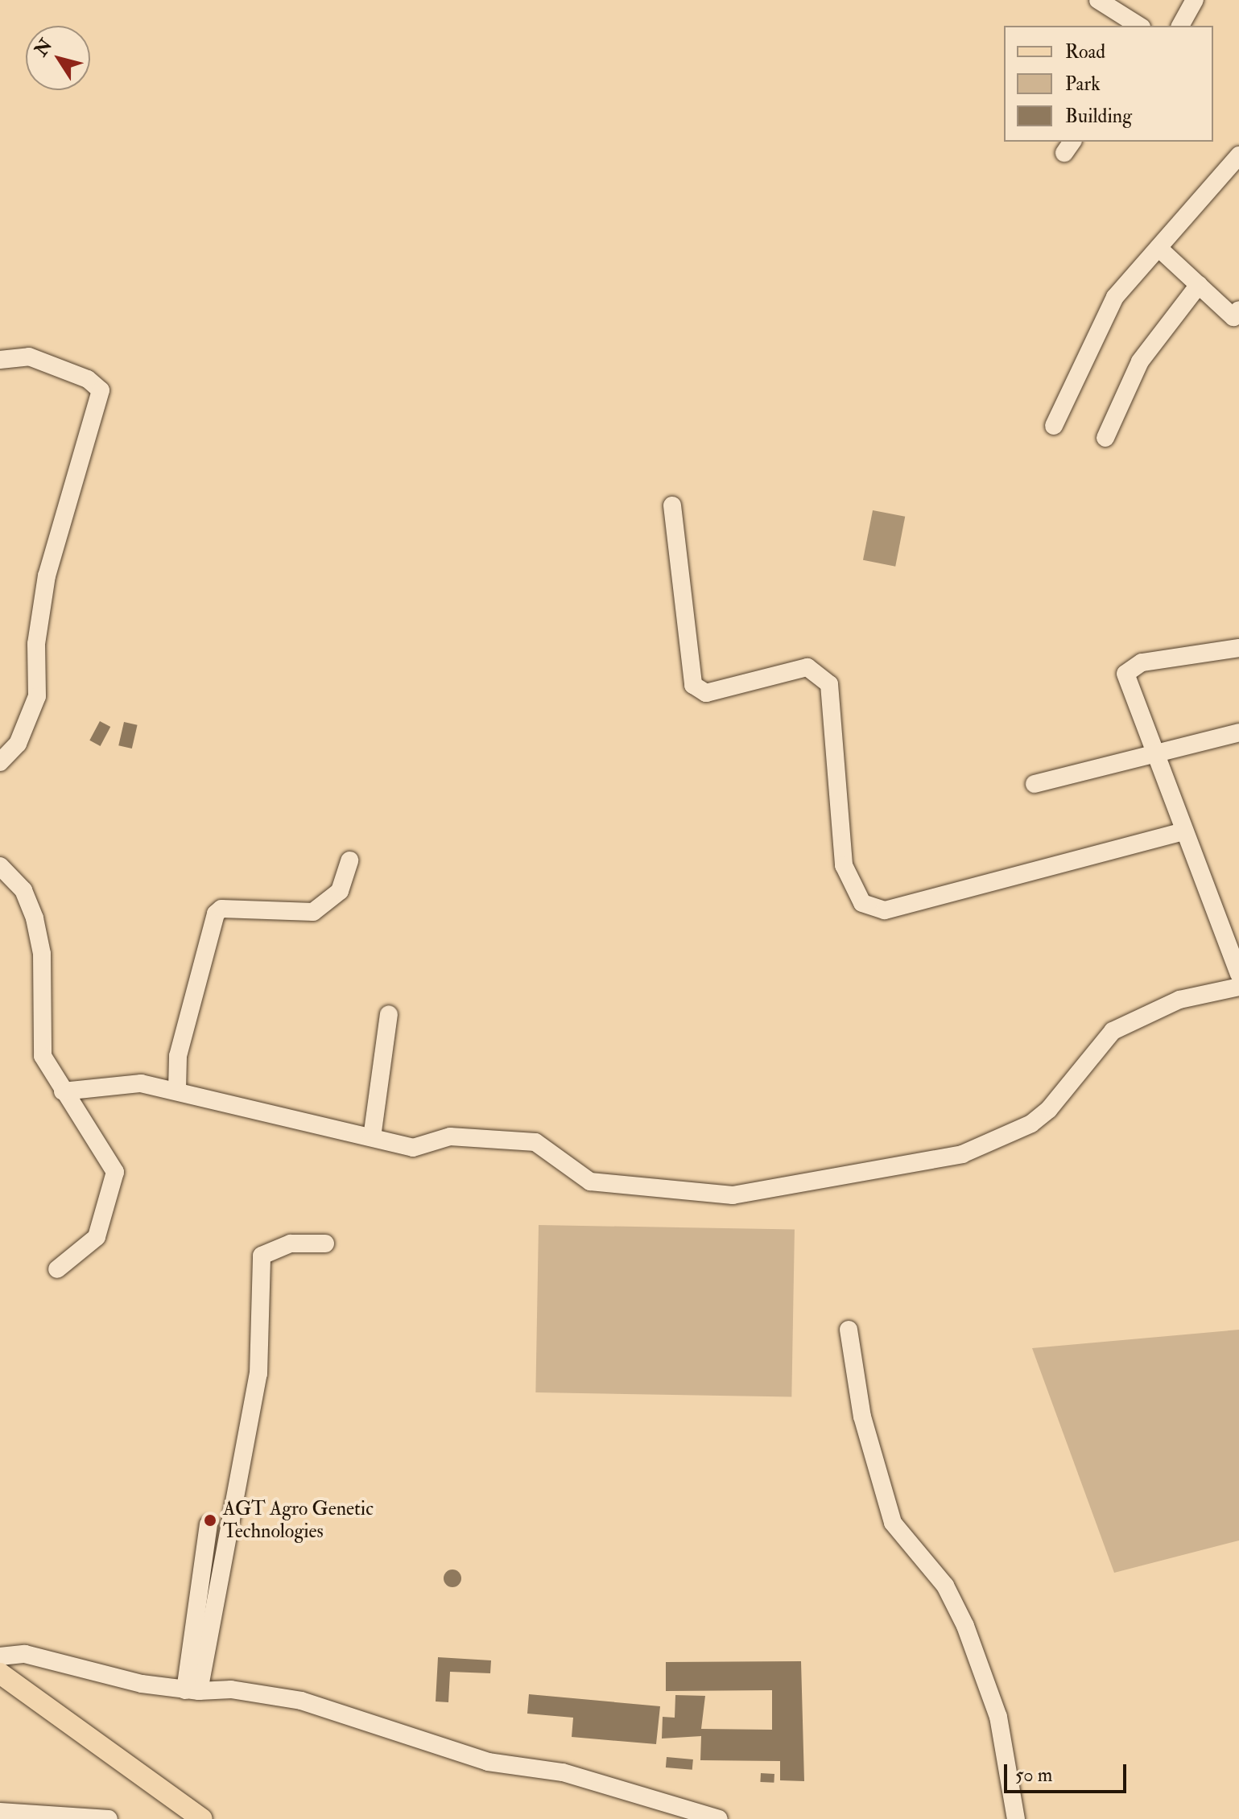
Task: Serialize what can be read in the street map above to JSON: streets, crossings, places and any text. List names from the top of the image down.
{
  "places": ["AGT Agro Genetic Technologies"],
  "legend": ["Road", "Park", "Building"],
  "scale_bar": "50 m",
  "north": "top left"
}
